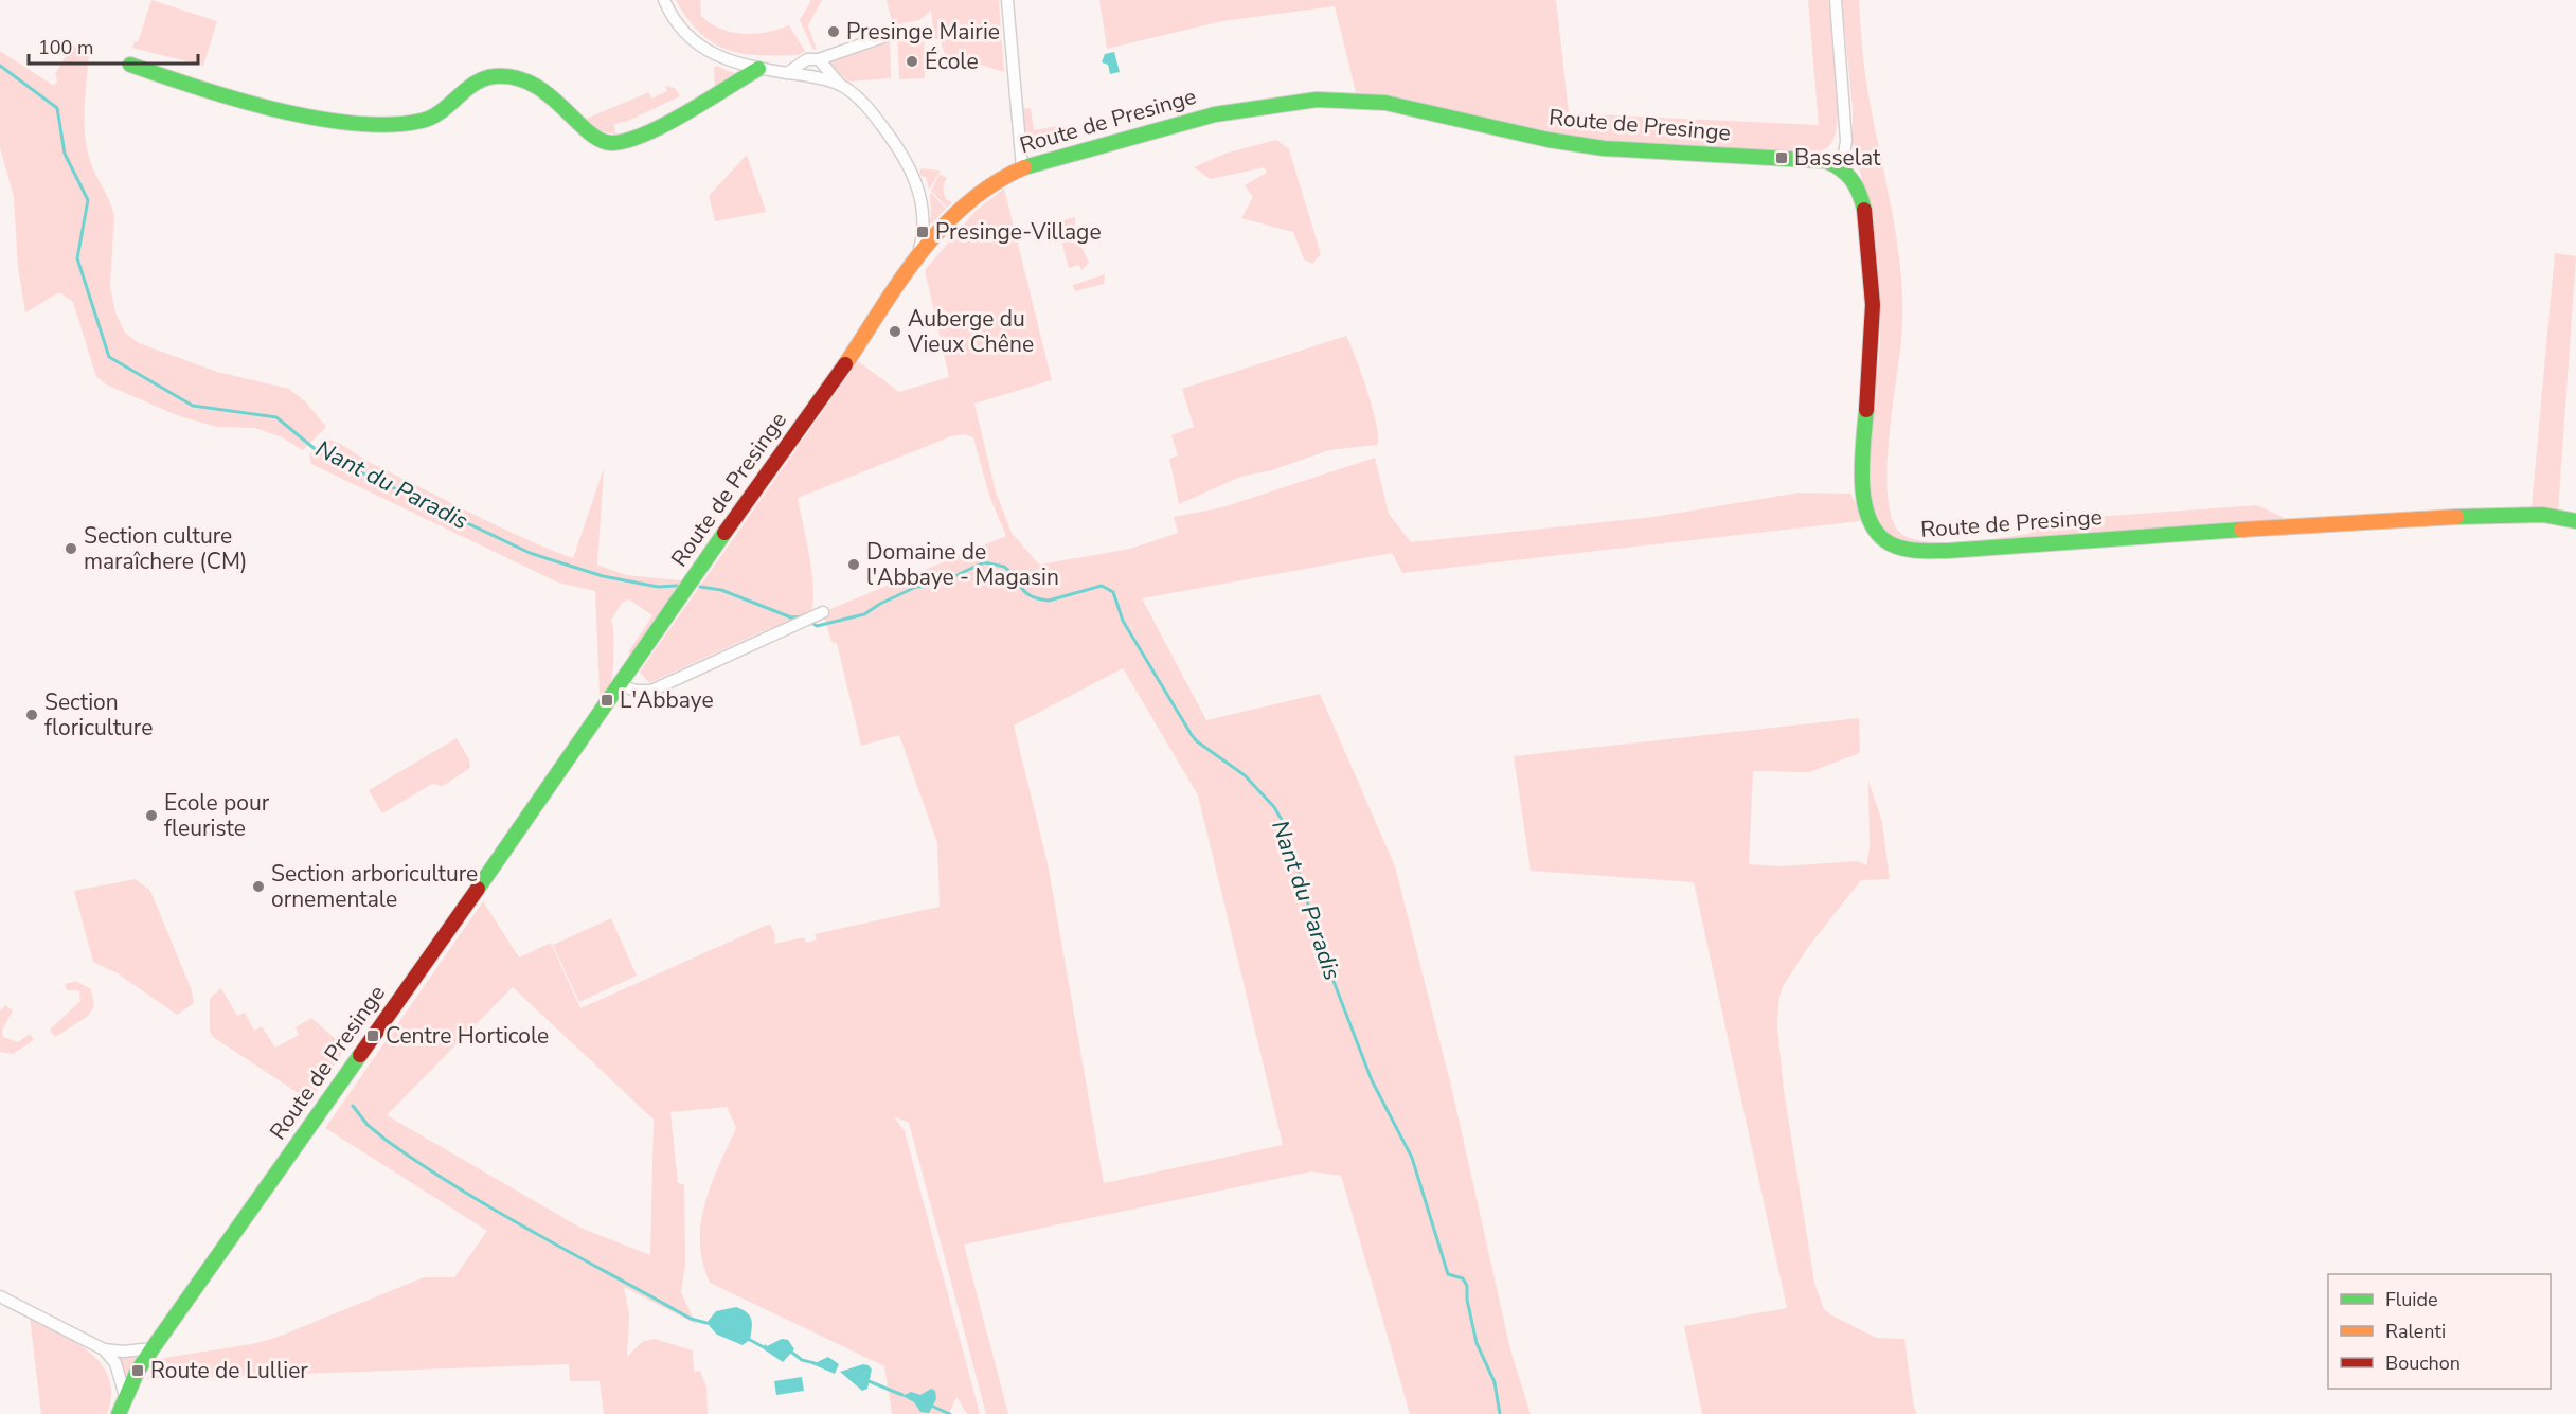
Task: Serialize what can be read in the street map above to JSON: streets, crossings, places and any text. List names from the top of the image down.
{
  "streets": {
    "street": ["Route de Presinge"]
  },
  "water": ["Nant du Paradis"],
  "places": {
    "other": [
      "Presinge Mairie",
      "École",
      "Auberge du Vieux Chêne",
      "Section culture maraîchere (CM)",
      "Domaine de l'Abbaye - Magasin",
      "Section floriculture",
      "Ecole pour fleuriste",
      "Section arboriculture ornementale"
    ],
    "transit": [
      "Basselat",
      "Presinge-Village",
      "L'Abbaye",
      "Centre Horticole",
      "Route de Lullier"
    ]
  },
  "legend": ["Fluide", "Ralenti", "Bouchon"],
  "scale_bar": "100 m"
}
